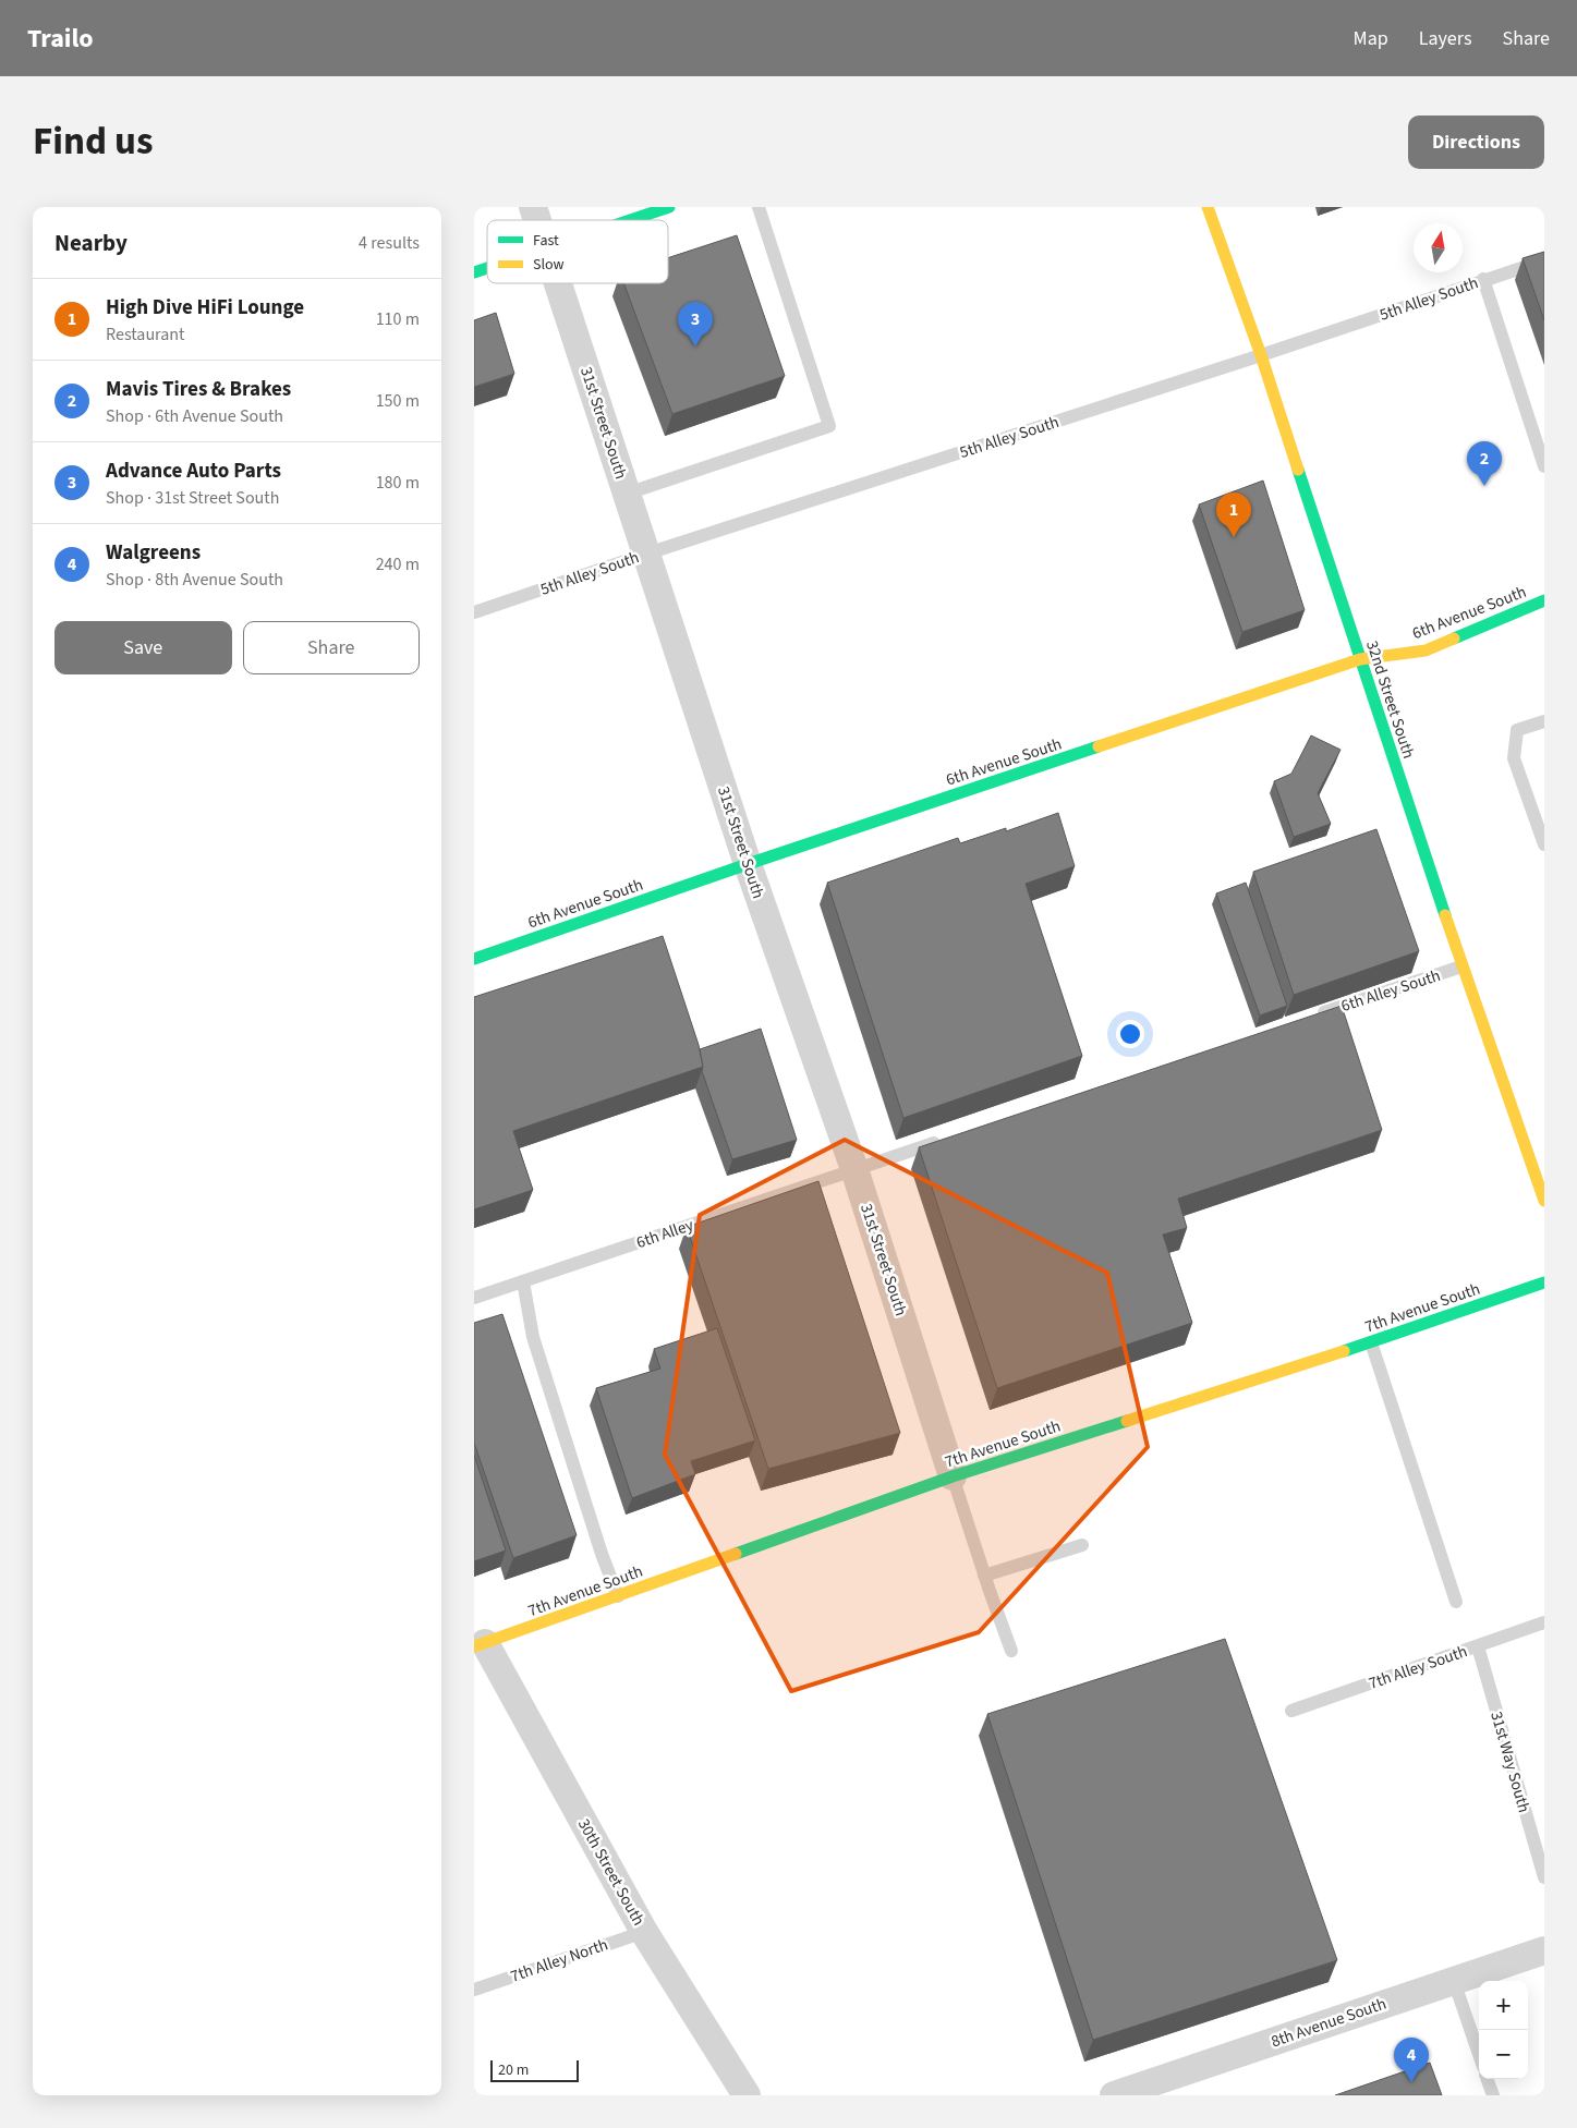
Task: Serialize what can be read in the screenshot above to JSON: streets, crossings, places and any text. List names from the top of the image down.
{
  "streets": {
    "main road": ["6th Avenue South", "32nd Street South", "7th Avenue South"],
    "street": ["31st Street South", "30th Street South", "8th Avenue South"],
    "lane": [
      "5th Alley South",
      "6th Alley South",
      "6th Alley",
      "7th Alley South",
      "31st Way South",
      "7th Alley North"
    ]
  },
  "crossings": [
    ["5th Alley South", "31st Street South"],
    ["5th Alley South", "32nd Street South"],
    ["31st Street South", "6th Avenue South"],
    ["31st Street South", "6th Alley"],
    ["31st Street South", "7th Avenue South"],
    ["6th Avenue South", "32nd Street South"],
    ["32nd Street South", "6th Alley South"],
    ["7th Avenue South", "30th Street South"],
    ["7th Alley South", "31st Way South"],
    ["30th Street South", "7th Alley North"]
  ],
  "legend": ["Fast", "Slow"],
  "scale_bar": "20 m",
  "north": "top",
  "page": {
    "header": "Trailo",
    "nav": ["Map", "Layers", "Share"],
    "title": "Find us",
    "buttons": [
      "Directions",
      ["Save", "Share"]
    ],
    "heading": ["Nearby", "4 results"],
    "list": [
      {
        "mark": "1",
        "name": "High Dive HiFi Lounge",
        "note": "Restaurant",
        "value": "110 m"
      },
      {
        "mark": "2",
        "name": "Mavis Tires & Brakes",
        "note": "Shop · 6th Avenue South",
        "value": "150 m"
      },
      {
        "mark": "3",
        "name": "Advance Auto Parts",
        "note": "Shop · 31st Street South",
        "value": "180 m"
      },
      {
        "mark": "4",
        "name": "Walgreens",
        "note": "Shop · 8th Avenue South",
        "value": "240 m"
      }
    ],
    "pins": [
      "3",
      "2",
      "1",
      "4"
    ],
    "map_buttons": ["+", "−"],
    "scale": "20 m"
  }
}
